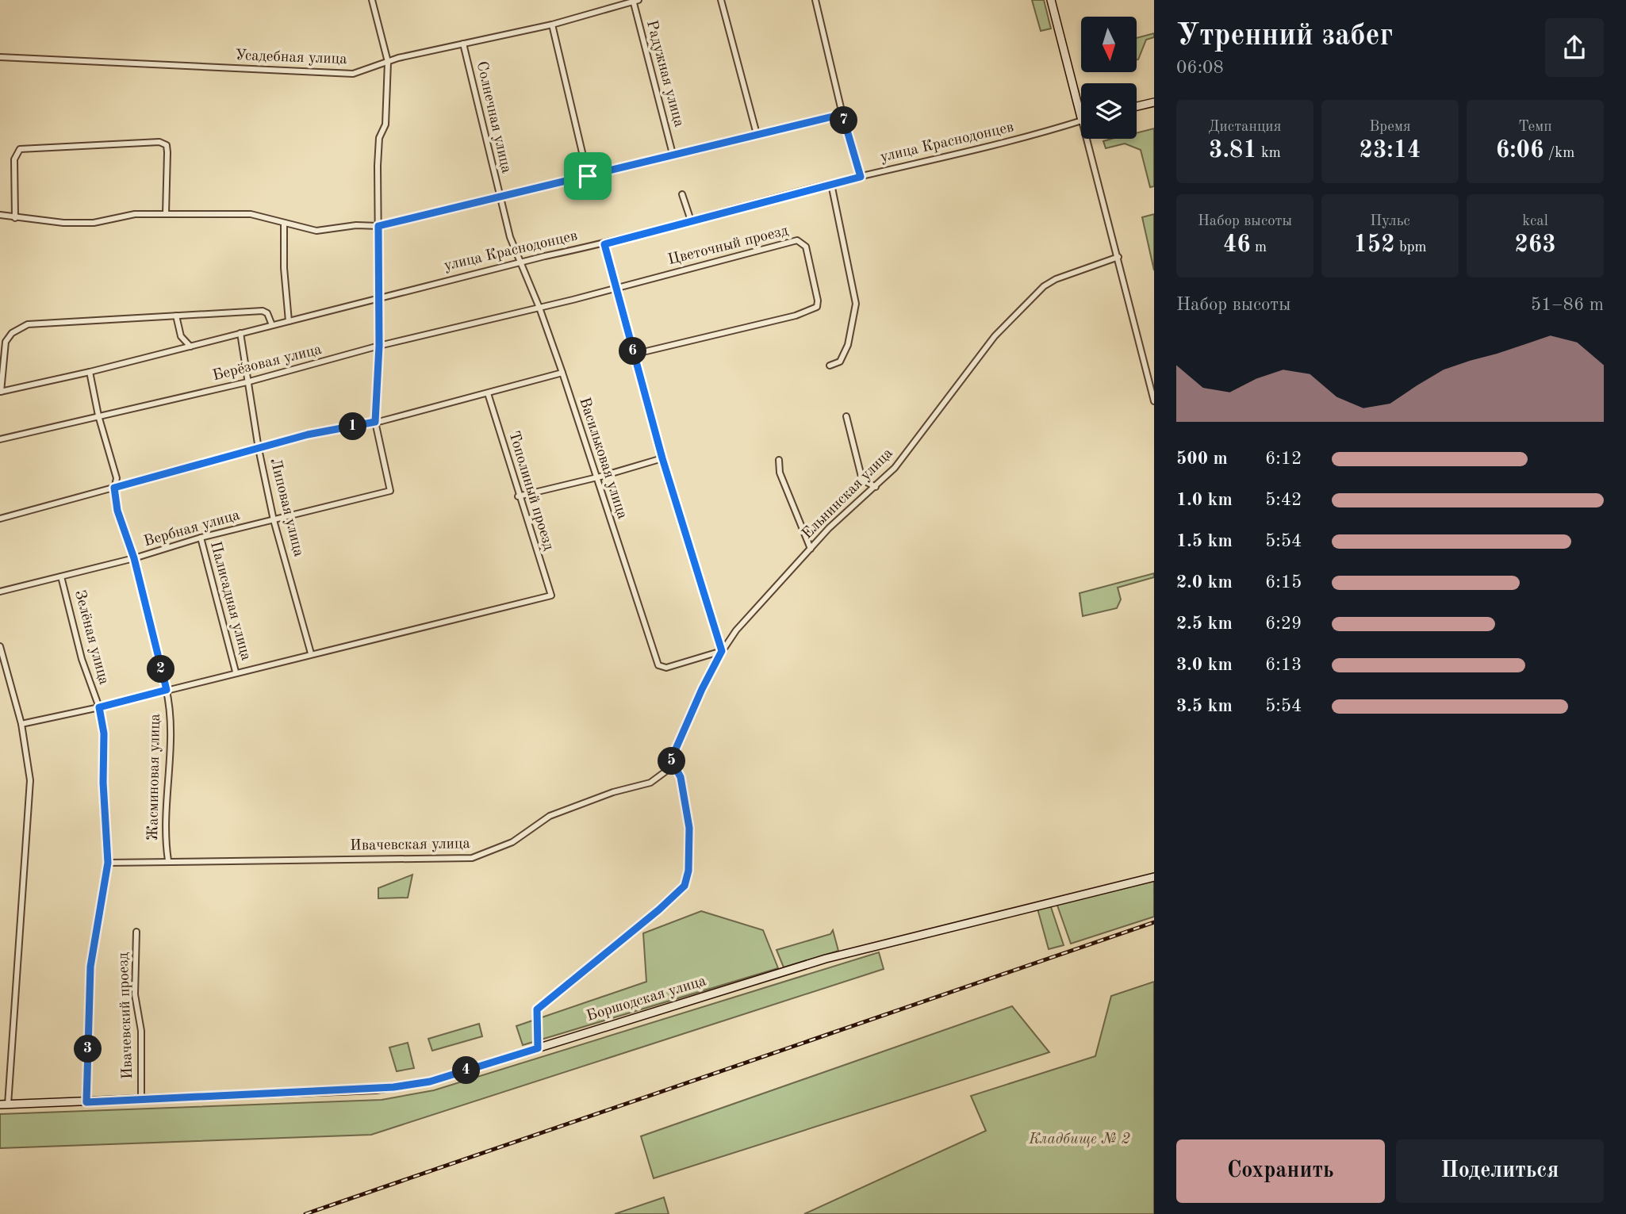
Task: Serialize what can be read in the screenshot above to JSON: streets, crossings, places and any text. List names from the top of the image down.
{
  "streets": {
    "street": [
      "Усадебная улица",
      "Радужная улица",
      "Солнечная улица",
      "улица Краснодонцев",
      "Цветочный проезд",
      "Берёзовая улица",
      "Васильковая улица",
      "Тополиный проезд",
      "Ельнинская улица",
      "Липовая улица",
      "Вербная улица",
      "Палисадная улица",
      "Зелёная улица",
      "Жасминовая улица",
      "Ивачевская улица",
      "Боршодская улица",
      "Ивачевский проезд"
    ]
  },
  "crossings": [
    ["Усадебная улица", "Радужная улица"],
    ["Усадебная улица", "Солнечная улица"],
    ["Солнечная улица", "Васильковая улица"],
    ["улица Краснодонцев", "Васильковая улица"],
    ["улица Краснодонцев", "Липовая улица"],
    ["улица Краснодонцев", "Жасминовая улица"],
    ["Цветочный проезд", "Берёзовая улица"],
    ["Цветочный проезд", "Васильковая улица"],
    ["Берёзовая улица", "Васильковая улица"],
    ["Берёзовая улица", "Липовая улица"],
    ["Берёзовая улица", "Жасминовая улица"],
    ["Васильковая улица", "Ельнинская улица"],
    ["Тополиный проезд", "Липовая улица"],
    ["Ельнинская улица", "Ивачевская улица"],
    ["Липовая улица", "Вербная улица"],
    ["Вербная улица", "Палисадная улица"],
    ["Вербная улица", "Зелёная улица"],
    ["Вербная улица", "Жасминовая улица"],
    ["Зелёная улица", "Ивачевская улица"],
    ["Зелёная улица", "Боршодская улица"],
    ["Жасминовая улица", "Ивачевская улица"],
    ["Боршодская улица", "Ивачевский проезд"]
  ],
  "parks": ["Кладбище № 2"],
  "north": "bottom",
  "page": {
    "heading": ["Утренний забег", "06:08"],
    "stats": [
      ["Дистанция", "3.81 km"],
      ["Время", "23:14"],
      ["Темп", "6:06 /km"],
      ["Набор высоты", "46 m"],
      ["Пульс", "152 bpm"],
      ["kcal", "263"]
    ],
    "pins": [
      "7",
      "6",
      "1",
      "2",
      "5",
      "3",
      "4"
    ],
    "chart": ["Набор высоты", "51–86 m"],
    "list": [
      {
        "name": "500 m",
        "note": "6:12"
      },
      {
        "name": "1.0 km",
        "note": "5:42"
      },
      {
        "name": "1.5 km",
        "note": "5:54"
      },
      {
        "name": "2.0 km",
        "note": "6:15"
      },
      {
        "name": "2.5 km",
        "note": "6:29"
      },
      {
        "name": "3.0 km",
        "note": "6:13"
      },
      {
        "name": "3.5 km",
        "note": "5:54"
      }
    ],
    "buttons": ["Сохранить", "Поделиться"]
  }
}
